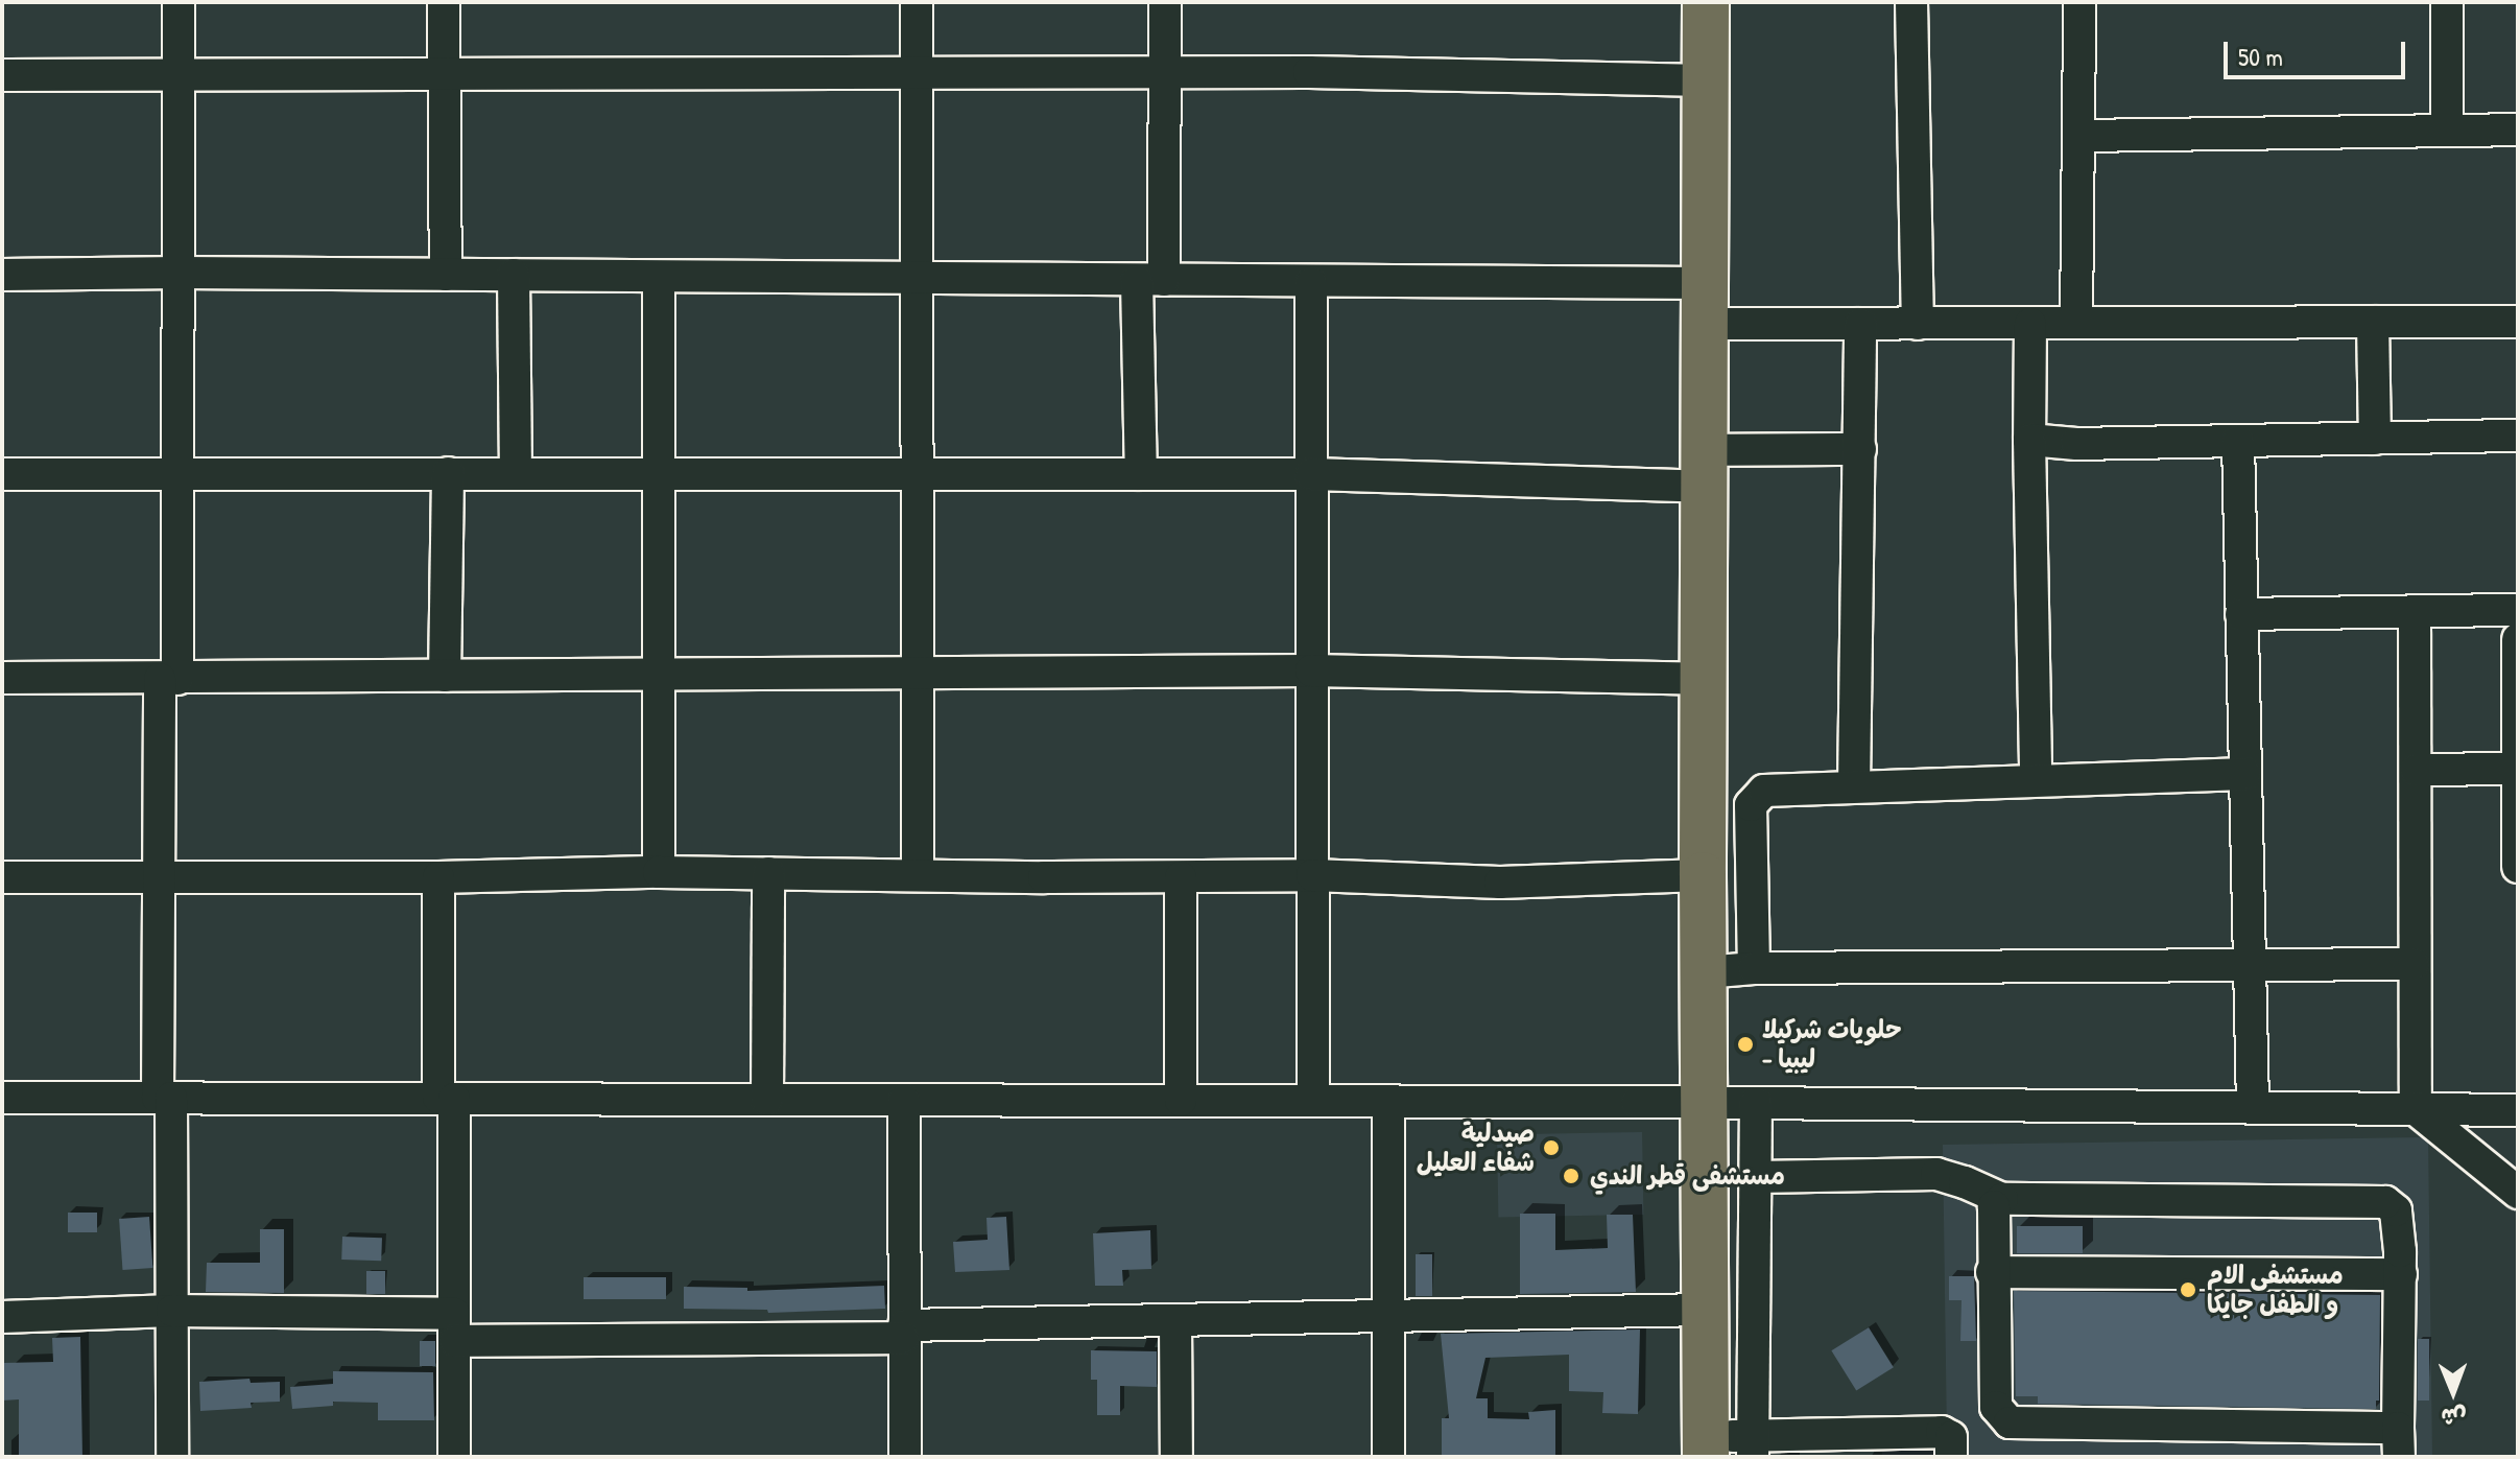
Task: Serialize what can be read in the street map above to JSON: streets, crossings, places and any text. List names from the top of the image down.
{
  "places": [
    "حلويات شركيلا - ليبيا",
    "صيدلية شفاء العليل",
    "مستشفى قطر الندي",
    "مستشفى الام و الطفل جايكا"
  ],
  "scale_bar": "50 m",
  "north": "bottom"
}
